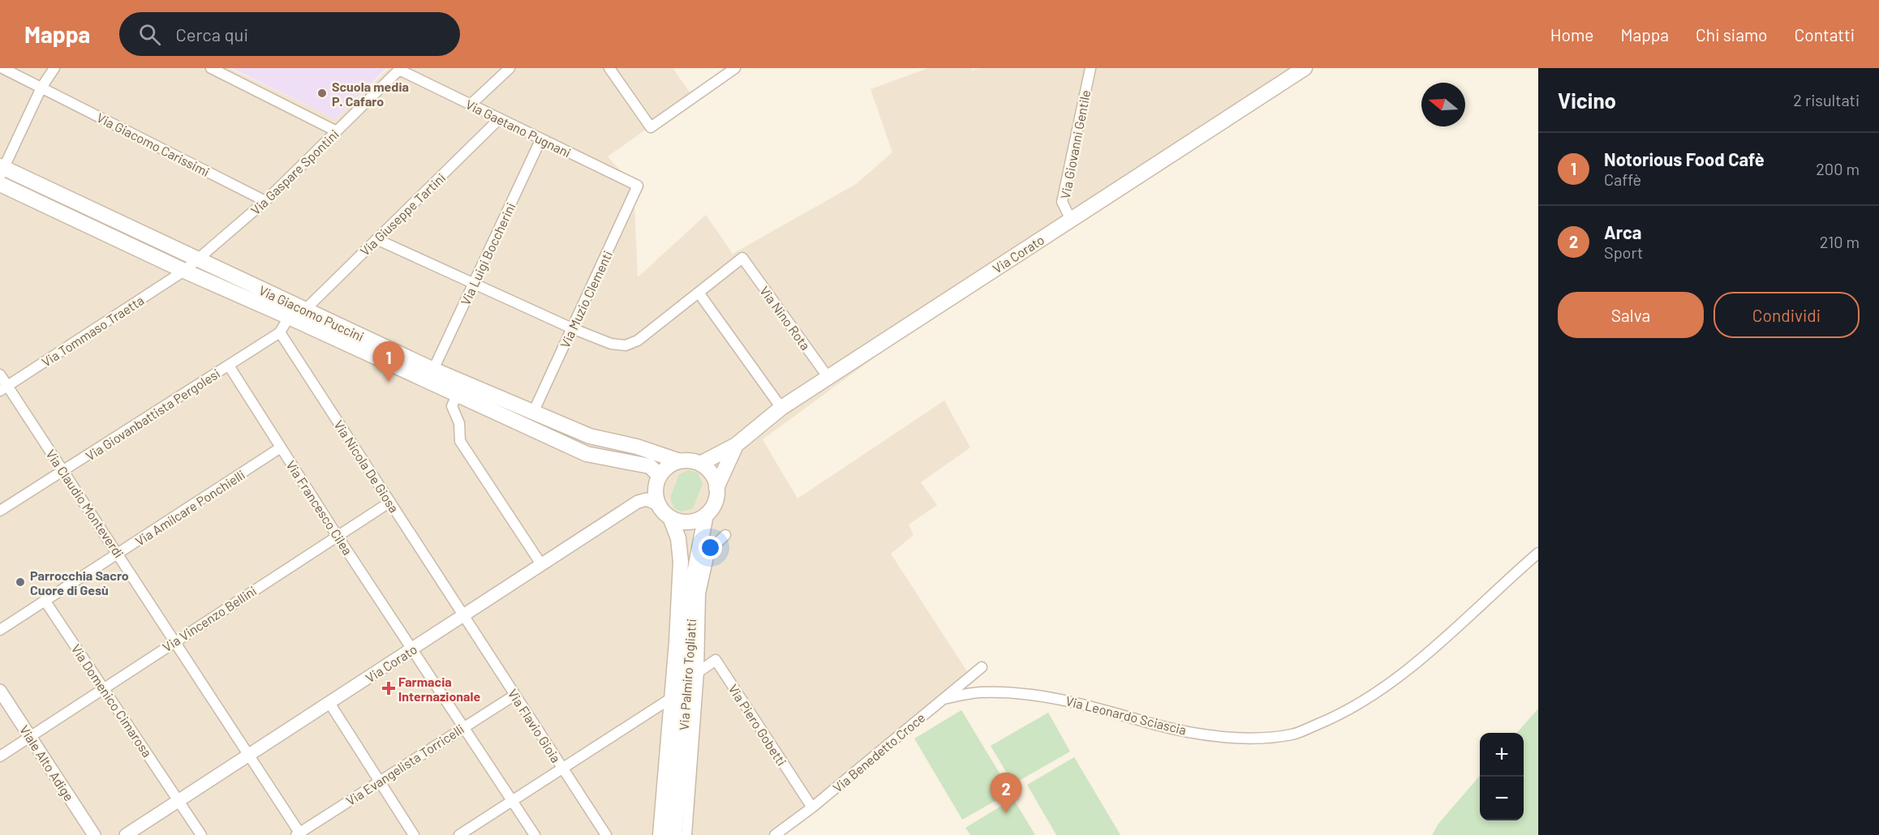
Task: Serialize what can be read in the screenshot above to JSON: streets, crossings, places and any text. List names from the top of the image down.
{
  "streets": {
    "main road": ["Via Corato", "Via Giacomo Puccini", "Via Palmiro Togliatti"],
    "street": [
      "Via Gaetano Pugnani",
      "Via Giacomo Carissimi",
      "Via Giovanni Gentile",
      "Via Gaspare Spontini",
      "Via Giuseppe Tartini",
      "Via Luigi Boccherini",
      "Via Muzio Clementi",
      "Via Nino Rota",
      "Via Tommaso Traetta",
      "Via Giovanbattista Pergolesi",
      "Via Nicola De Giosa",
      "Via Claudio Monteverdi",
      "Via Amilcare Ponchielli",
      "Via Francesco Cilea",
      "Via Vincenzo Bellini",
      "Via Domenico Cimarosa",
      "Via Leonardo Sciascia",
      "Via Piero Gobetti",
      "Via Flavio Gioia",
      "Via Benedetto Croce",
      "Viale Alto Adige",
      "Via Evangelista Torricelli"
    ]
  },
  "crossings": [
    ["Via Gaetano Pugnani", "Via Gaspare Spontini"],
    ["Via Gaetano Pugnani", "Via Giuseppe Tartini"],
    ["Via Gaetano Pugnani", "Via Luigi Boccherini"],
    ["Via Gaetano Pugnani", "Via Muzio Clementi"],
    ["Via Giacomo Carissimi", "Via Gaspare Spontini"],
    ["Via Giovanni Gentile", "Via Corato"],
    ["Via Gaspare Spontini", "Via Giacomo Puccini"],
    ["Via Gaspare Spontini", "Via Tommaso Traetta"],
    ["Via Giuseppe Tartini", "Via Giacomo Puccini"],
    ["Via Luigi Boccherini", "Via Giacomo Puccini"],
    ["Via Corato", "Via Giacomo Puccini"],
    ["Via Corato", "Via Nino Rota"],
    ["Via Corato", "Via Nicola De Giosa"],
    ["Via Corato", "Via Claudio Monteverdi"],
    ["Via Corato", "Via Francesco Cilea"],
    ["Via Corato", "Via Palmiro Togliatti"],
    ["Via Corato", "Via Domenico Cimarosa"],
    ["Via Corato", "Via Flavio Gioia"],
    ["Via Muzio Clementi", "Via Giacomo Puccini"],
    ["Via Giacomo Puccini", "Via Tommaso Traetta"],
    ["Via Giacomo Puccini", "Via Palmiro Togliatti"],
    ["Via Tommaso Traetta", "Via Claudio Monteverdi"],
    ["Via Giovanbattista Pergolesi", "Via Nicola De Giosa"],
    ["Via Giovanbattista Pergolesi", "Via Claudio Monteverdi"],
    ["Via Giovanbattista Pergolesi", "Via Francesco Cilea"],
    ["Via Nicola De Giosa", "Via Vincenzo Bellini"],
    ["Via Nicola De Giosa", "Via Flavio Gioia"],
    ["Via Claudio Monteverdi", "Via Amilcare Ponchielli"],
    ["Via Claudio Monteverdi", "Via Vincenzo Bellini"],
    ["Via Claudio Monteverdi", "Via Evangelista Torricelli"],
    ["Via Amilcare Ponchielli", "Via Francesco Cilea"],
    ["Via Amilcare Ponchielli", "Via Domenico Cimarosa"],
    ["Via Francesco Cilea", "Via Vincenzo Bellini"],
    ["Via Francesco Cilea", "Via Evangelista Torricelli"],
    ["Via Vincenzo Bellini", "Via Domenico Cimarosa"],
    ["Via Vincenzo Bellini", "Viale Alto Adige"],
    ["Via Leonardo Sciascia", "Via Benedetto Croce"],
    ["Via Piero Gobetti", "Via Benedetto Croce"],
    ["Via Flavio Gioia", "Via Evangelista Torricelli"]
  ],
  "places": {
    "other": ["Scuola media P. Cafaro", "Parrocchia Sacro Cuore di Gesù"],
    "health": ["Farmacia Internazionale"]
  },
  "north": "left",
  "page": {
    "header": "Mappa",
    "search": "Cerca qui",
    "nav": [
      "Home",
      "Mappa",
      "Chi siamo",
      "Contatti"
    ],
    "heading": ["Vicino", "2 risultati"],
    "list": [
      {
        "mark": "1",
        "name": "Notorious Food Cafè",
        "note": "Caffè",
        "value": "200 m"
      },
      {
        "mark": "2",
        "name": "Arca",
        "note": "Sport",
        "value": "210 m"
      }
    ],
    "buttons": ["Salva", "Condividi"],
    "pins": ["1", "2"],
    "map_buttons": ["+", "−"]
  }
}
